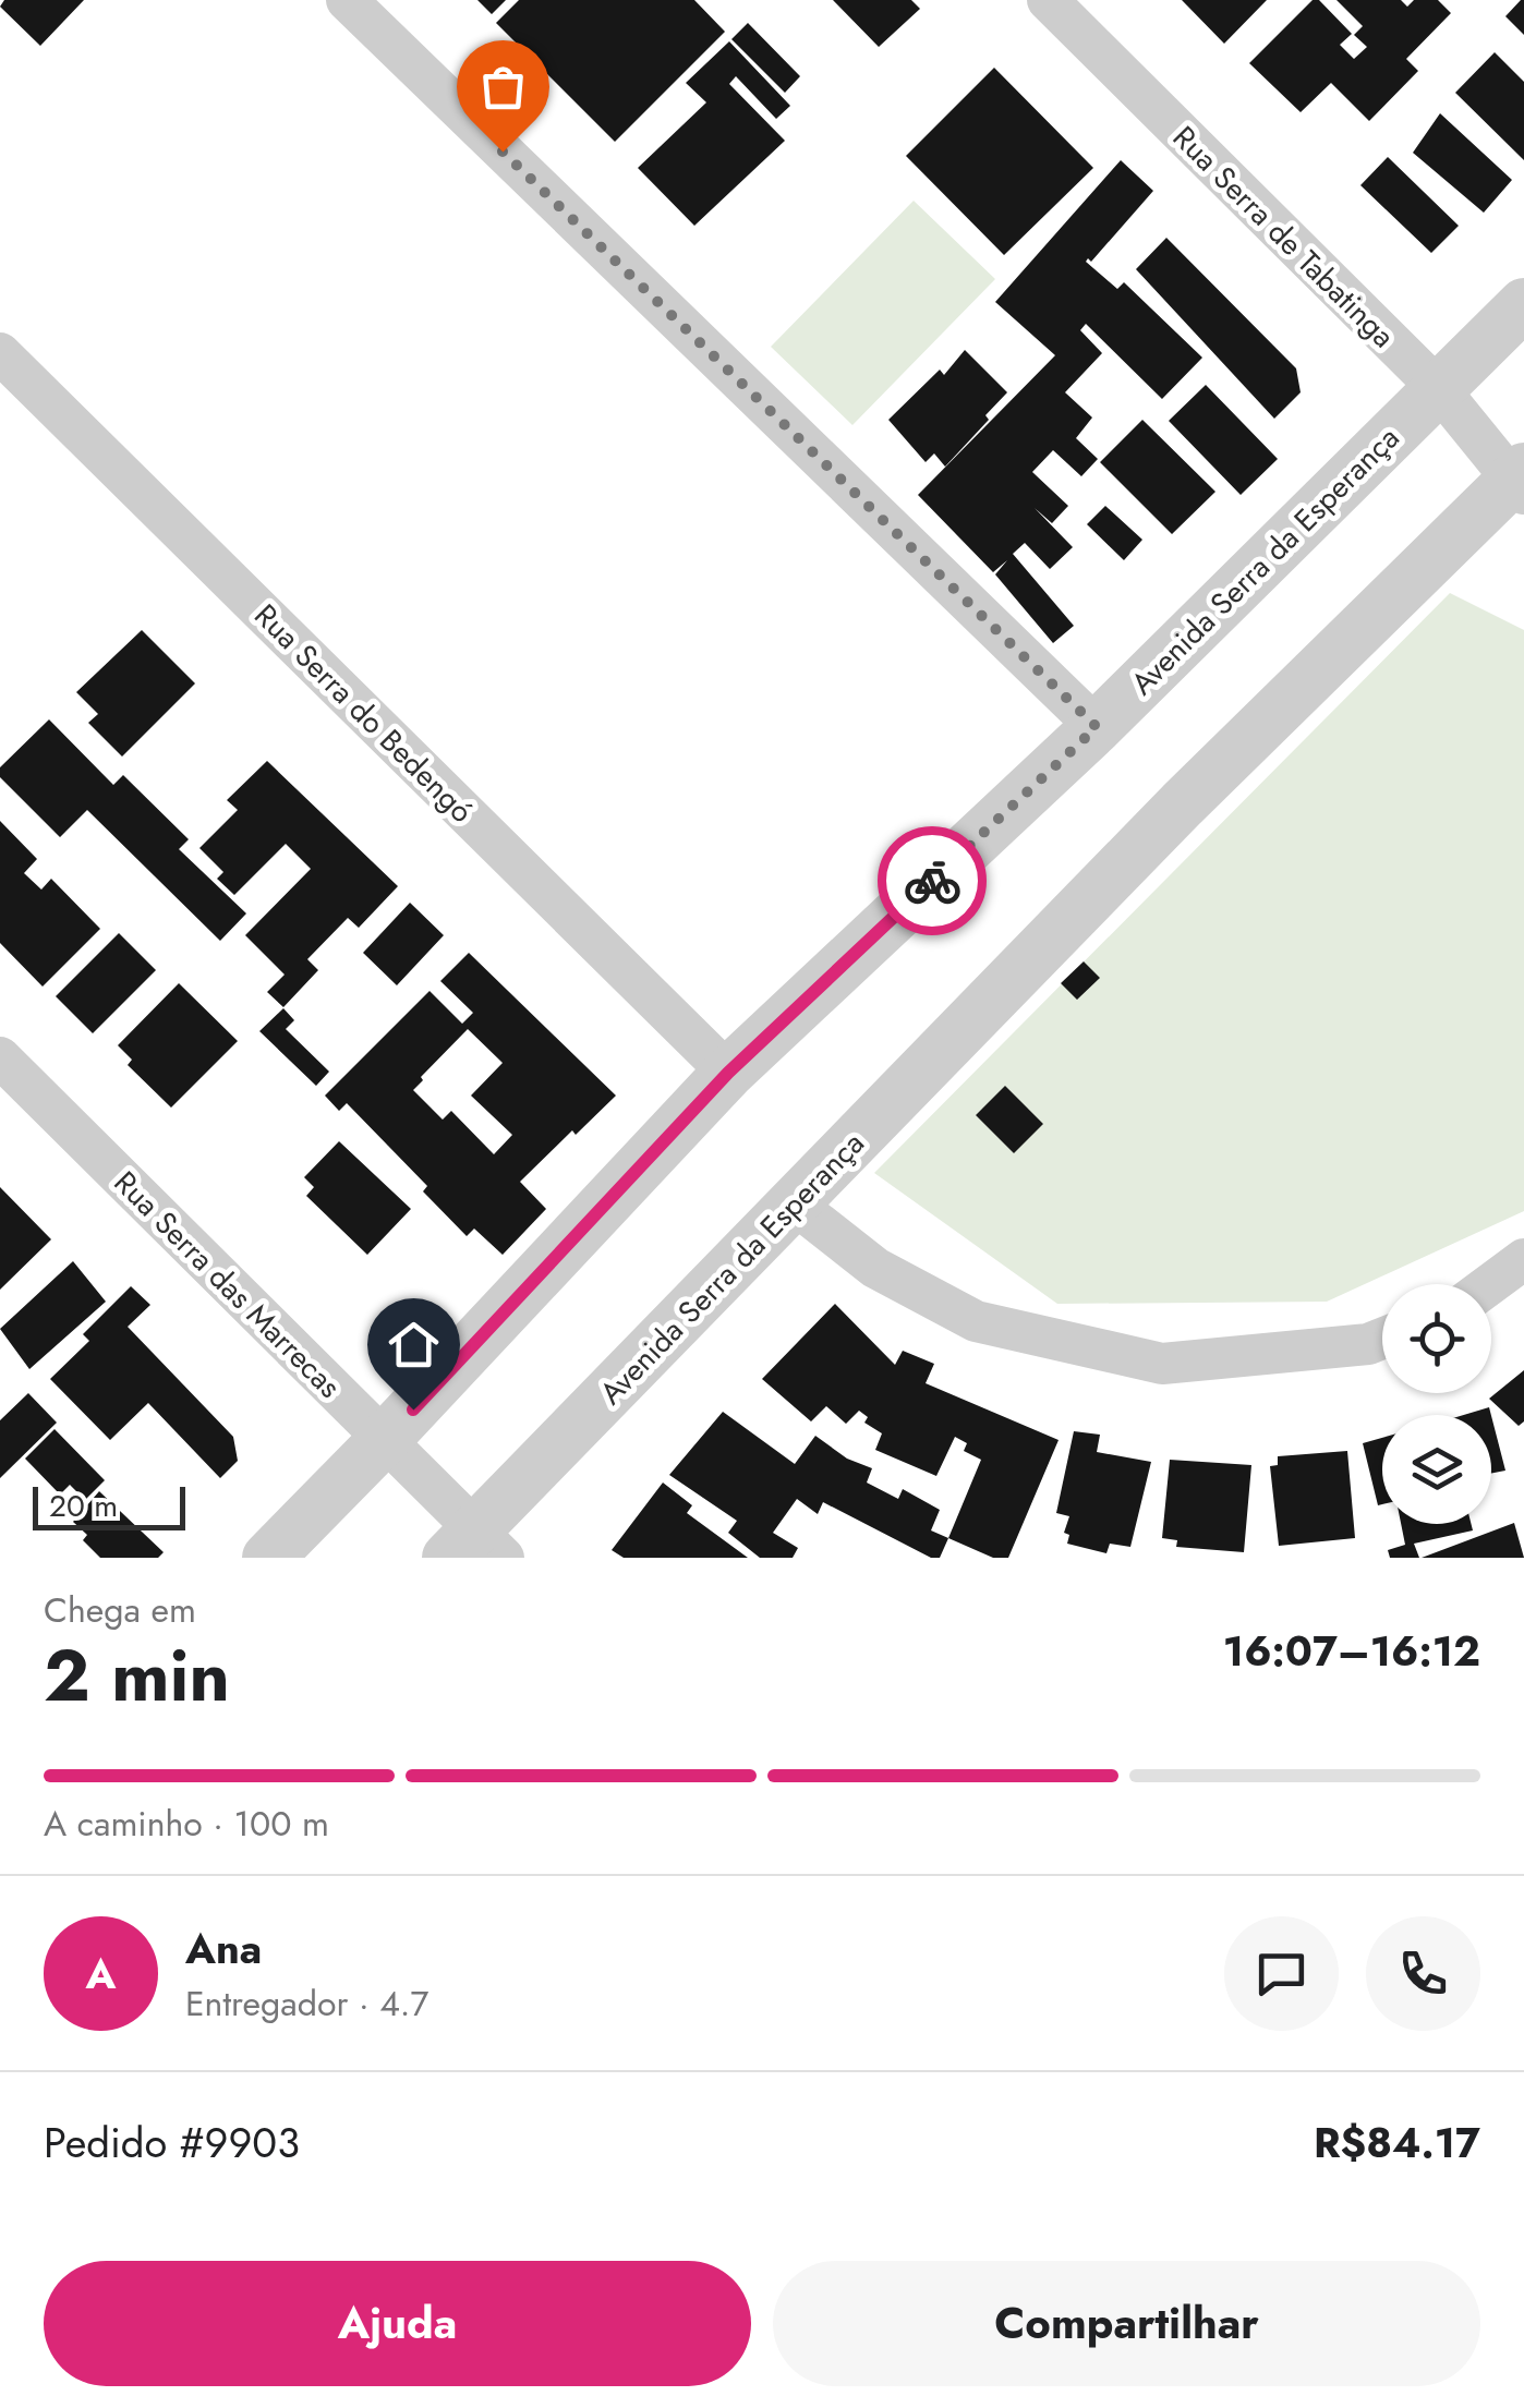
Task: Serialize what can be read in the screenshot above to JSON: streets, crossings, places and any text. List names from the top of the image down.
{
  "streets": {
    "street": [
      "Rua Serra de Tabatinga",
      "Avenida Serra da Esperança",
      "Rua Serra do Bedengó",
      "Rua Serra das Marrecas"
    ]
  },
  "crossings": [
    ["Rua Serra de Tabatinga", "Avenida Serra da Esperança"],
    ["Avenida Serra da Esperança", "Rua Serra do Bedengó"],
    ["Avenida Serra da Esperança", "Rua Serra das Marrecas"]
  ],
  "scale_bar": "20 m",
  "page": {
    "scale": "20 m",
    "heading": ["2 min", "Chega em", "16:07–16:12"],
    "panel": [
      "Ana",
      "Entregador · 4.7",
      "Pedido #9903",
      "R$84.17"
    ],
    "bar": "A caminho · 100 m",
    "round": "A",
    "buttons": ["Ajuda", "Compartilhar"]
  }
}
